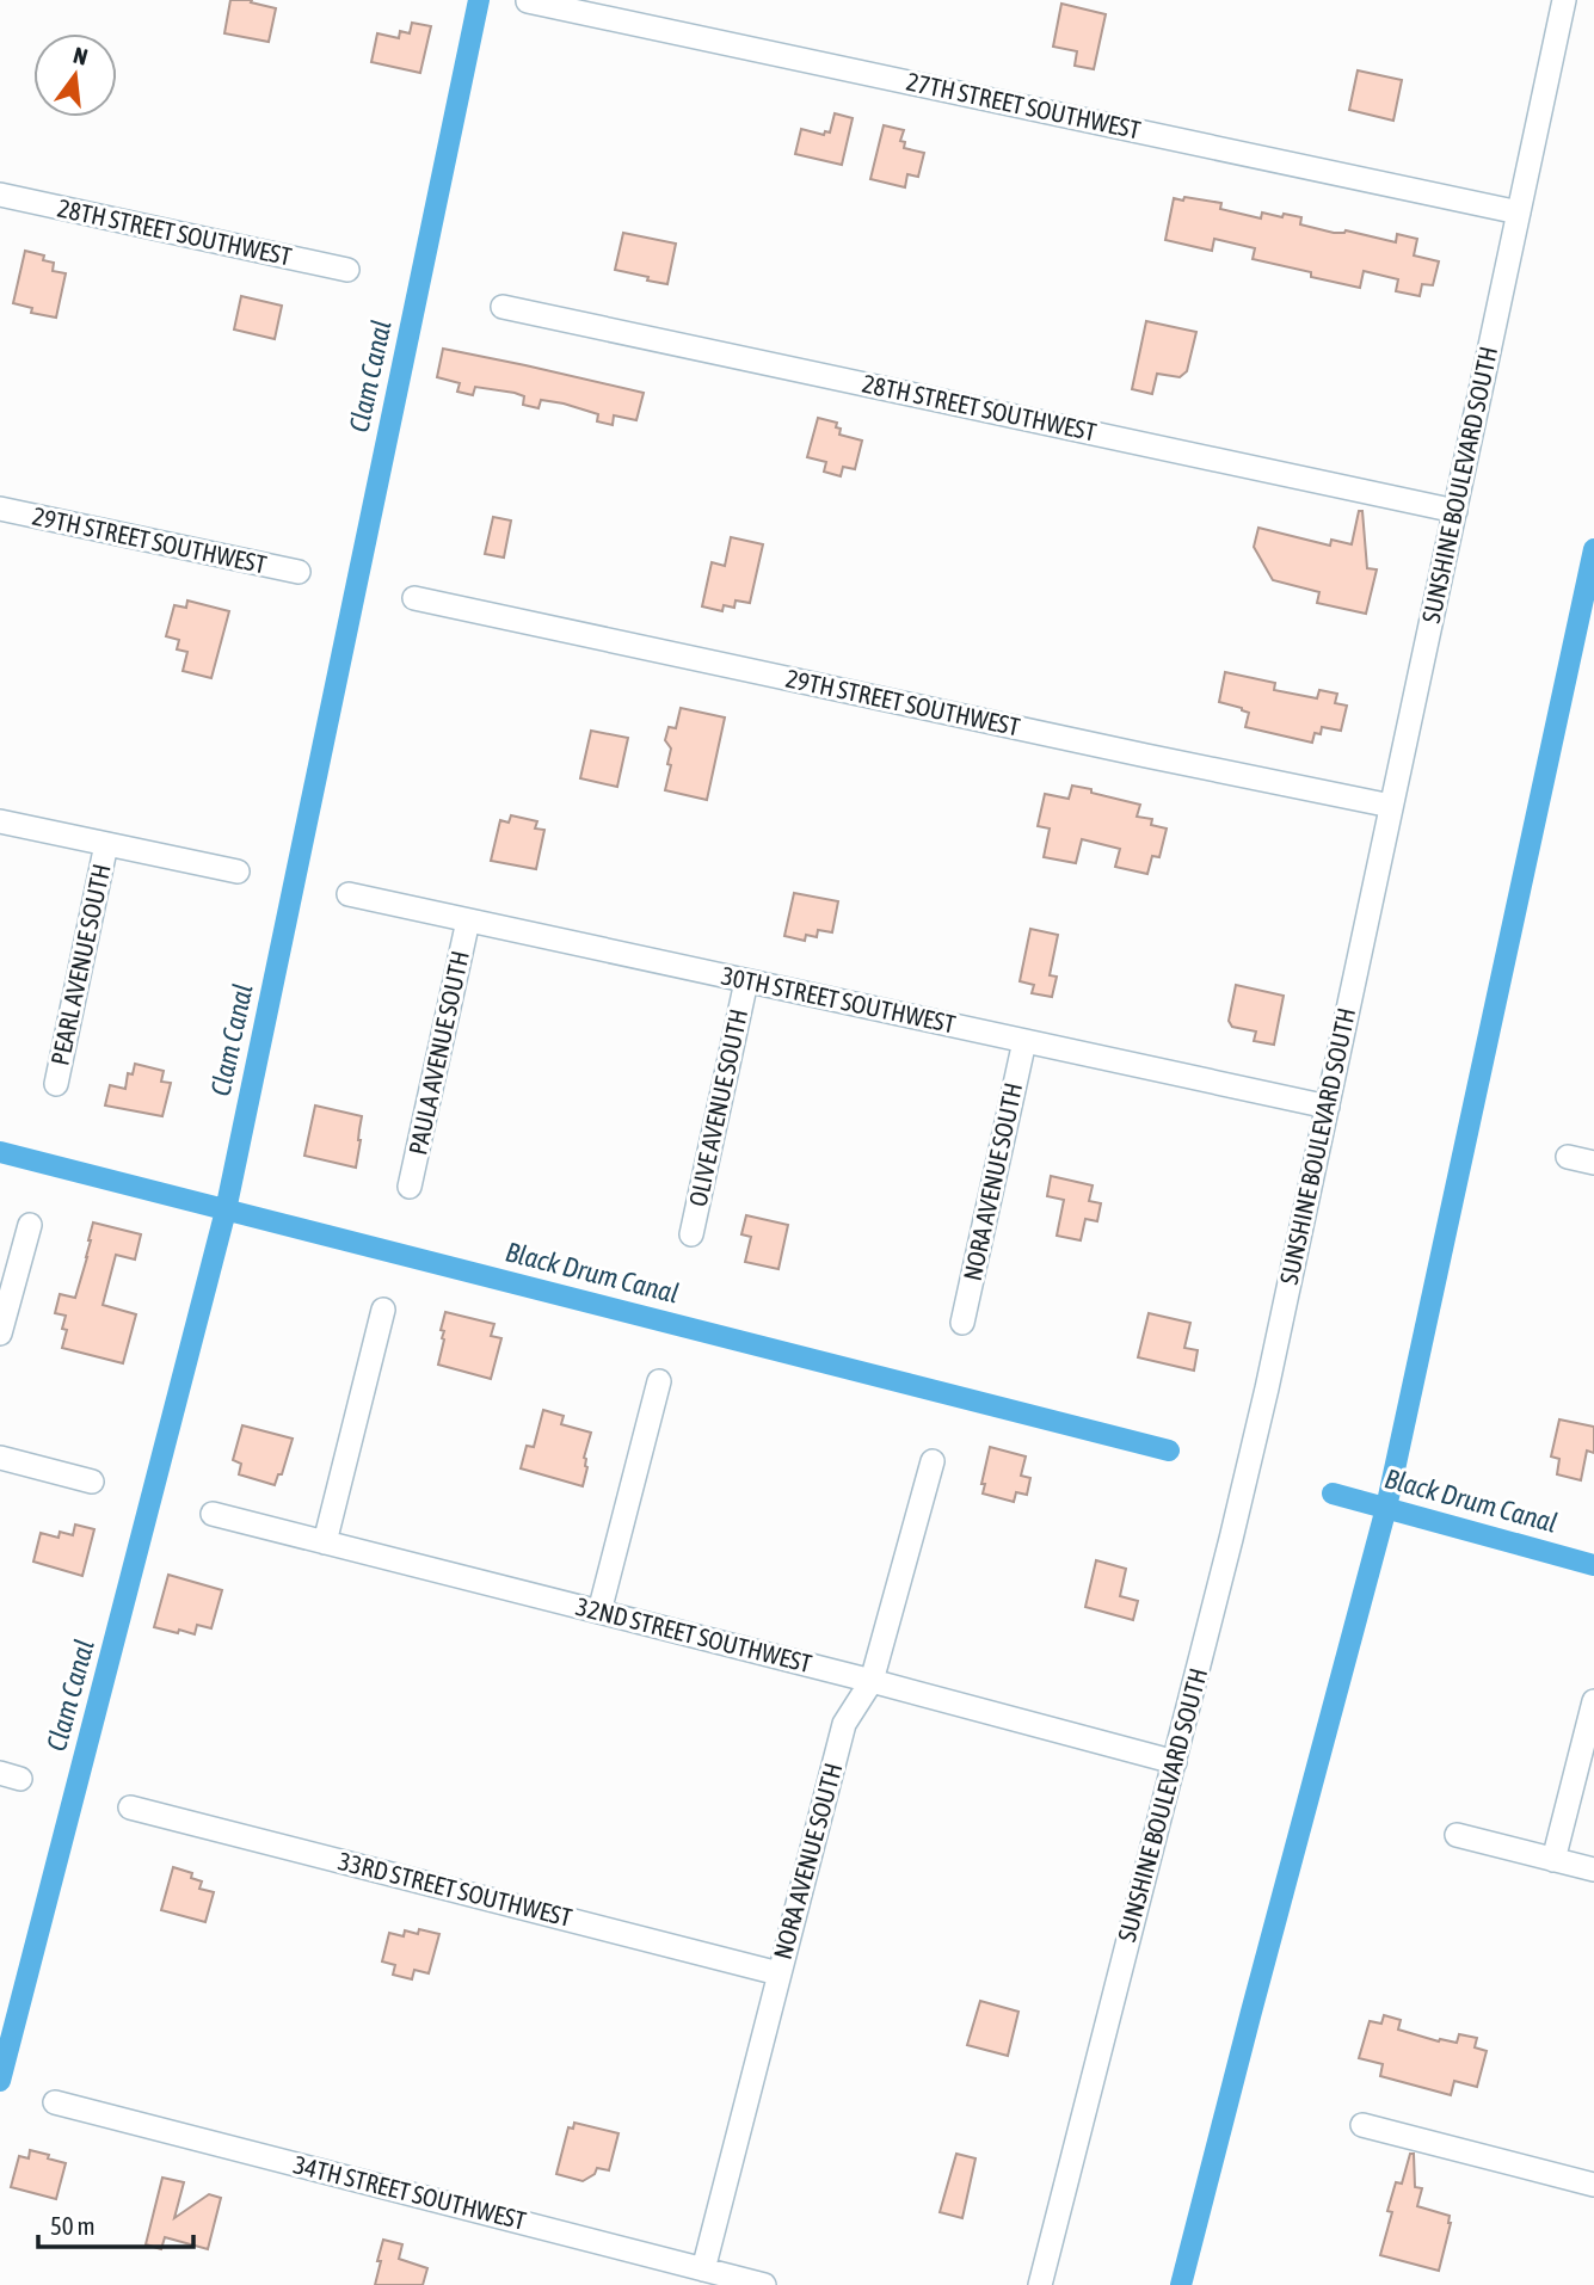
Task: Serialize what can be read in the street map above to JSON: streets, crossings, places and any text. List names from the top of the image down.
{
  "streets": {
    "street": [
      "27TH STREET SOUTHWEST",
      "28TH STREET SOUTHWEST",
      "SUNSHINE BOULEVARD SOUTH",
      "29TH STREET SOUTHWEST",
      "PEARL AVENUE SOUTH",
      "30TH STREET SOUTHWEST",
      "PAULA AVENUE SOUTH",
      "OLIVE AVENUE SOUTH",
      "NORA AVENUE SOUTH",
      "32ND STREET SOUTHWEST",
      "33RD STREET SOUTHWEST",
      "34TH STREET SOUTHWEST"
    ]
  },
  "crossings": [
    ["27TH STREET SOUTHWEST", "SUNSHINE BOULEVARD SOUTH"],
    ["28TH STREET SOUTHWEST", "SUNSHINE BOULEVARD SOUTH"],
    ["SUNSHINE BOULEVARD SOUTH", "29TH STREET SOUTHWEST"],
    ["SUNSHINE BOULEVARD SOUTH", "30TH STREET SOUTHWEST"],
    ["SUNSHINE BOULEVARD SOUTH", "32ND STREET SOUTHWEST"],
    ["30TH STREET SOUTHWEST", "PAULA AVENUE SOUTH"],
    ["30TH STREET SOUTHWEST", "OLIVE AVENUE SOUTH"],
    ["30TH STREET SOUTHWEST", "NORA AVENUE SOUTH"],
    ["NORA AVENUE SOUTH", "32ND STREET SOUTHWEST"],
    ["NORA AVENUE SOUTH", "33RD STREET SOUTHWEST"],
    ["NORA AVENUE SOUTH", "34TH STREET SOUTHWEST"]
  ],
  "water": ["Clam Canal", "Black Drum Canal"],
  "scale_bar": "50 m",
  "north": "top"
}
